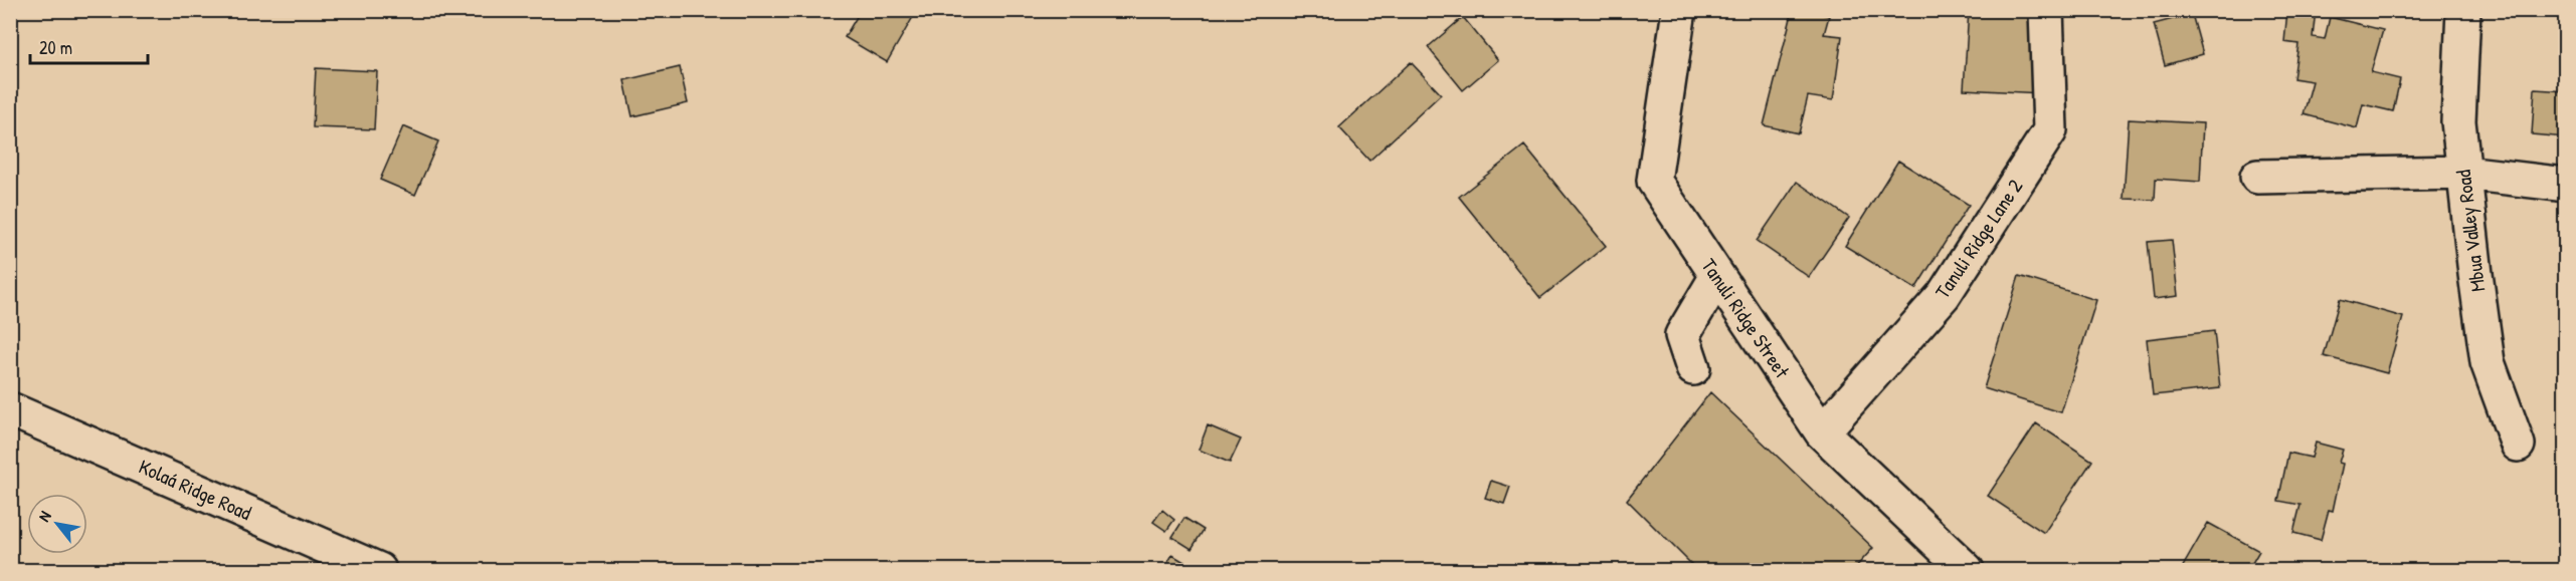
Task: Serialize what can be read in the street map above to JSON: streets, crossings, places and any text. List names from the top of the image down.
{
  "streets": {
    "street": [
      "Mbua Valley Road",
      "Tanuli Ridge Lane 2",
      "Tanuli Ridge Street",
      "Kolaá Ridge Road"
    ]
  },
  "crossings": [
    ["Tanuli Ridge Lane 2", "Tanuli Ridge Street"]
  ],
  "scale_bar": "20 m",
  "north": "top left"
}
